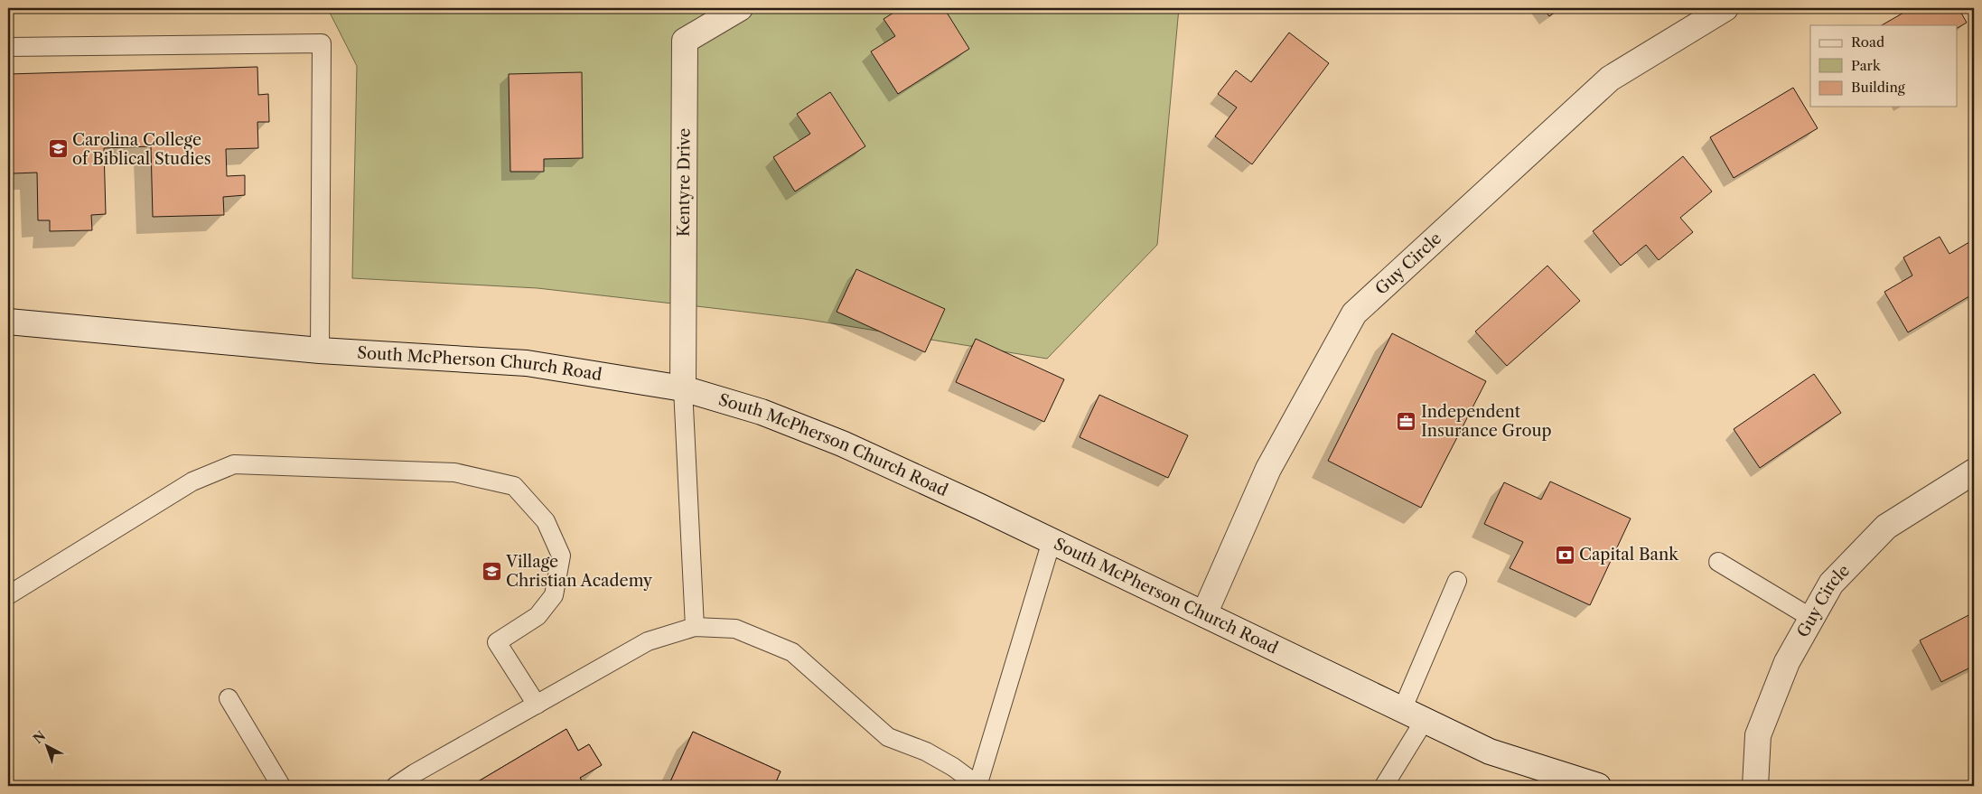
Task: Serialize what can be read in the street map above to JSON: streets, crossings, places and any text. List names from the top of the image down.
{
  "streets": {
    "main road": ["Kentyre Drive", "Guy Circle", "South McPherson Church Road"]
  },
  "crossings": [
    ["Kentyre Drive", "South McPherson Church Road"],
    ["Guy Circle", "South McPherson Church Road"]
  ],
  "places": {
    "school or university": ["Carolina College of Biblical Studies", "Village Christian Academy"],
    "office": ["Independent Insurance Group"],
    "bank": ["Capital Bank"]
  },
  "legend": ["Road", "Park", "Building"],
  "north": "top left"
}
